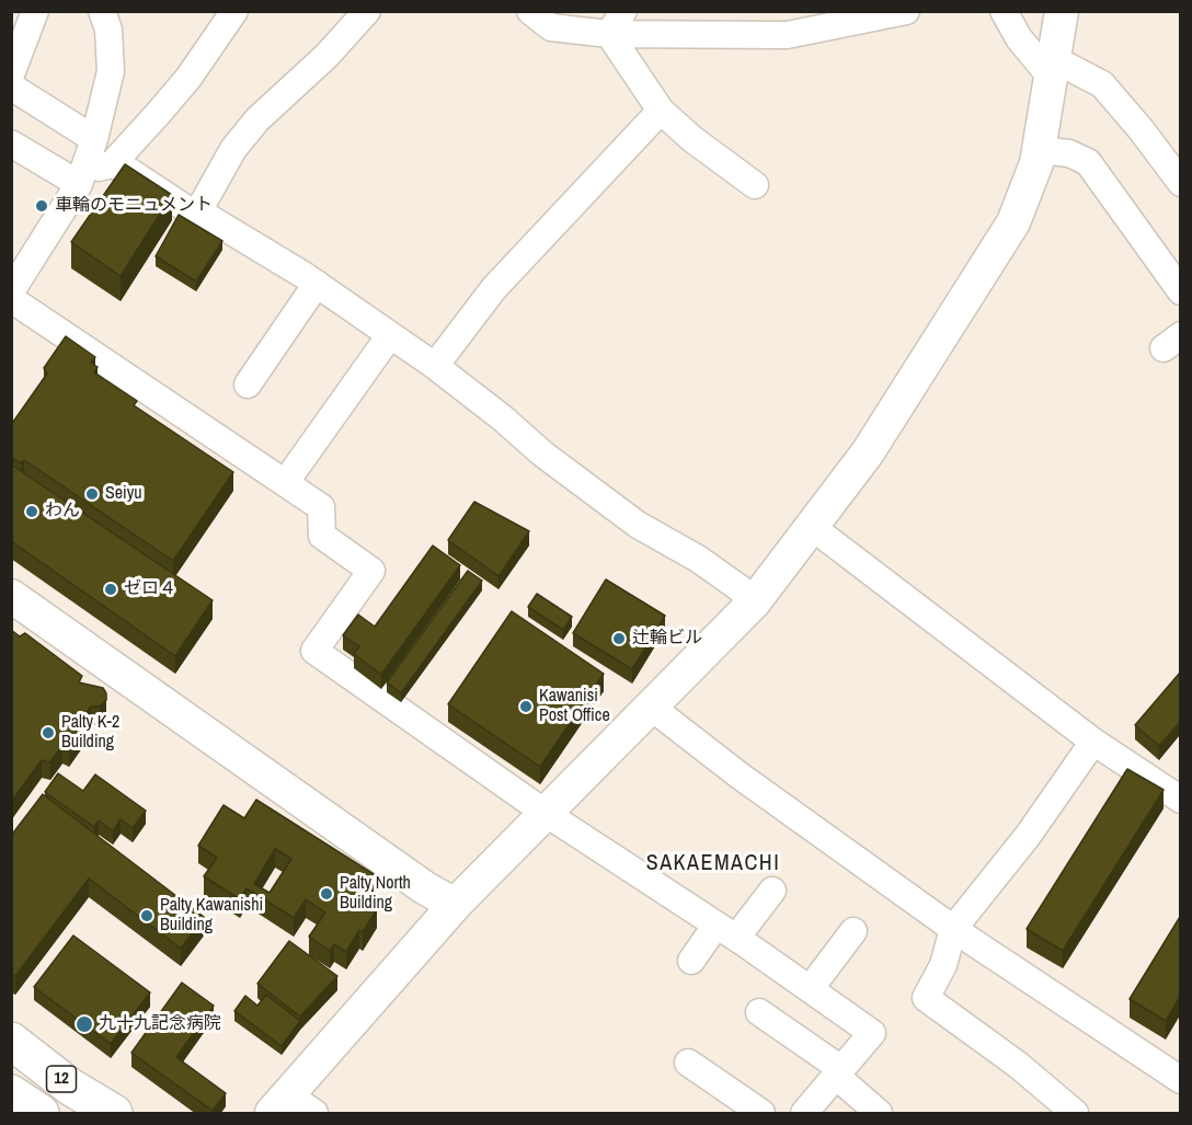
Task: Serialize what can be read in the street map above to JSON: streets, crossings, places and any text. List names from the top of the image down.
{
  "streets": {
    "main road": ["12"]
  },
  "districts": ["SAKAEMACHI"],
  "places": [
    "車輪のモニュメント",
    "Seiyu",
    "わん",
    "ゼロ４",
    "辻輪ビル",
    "Kawanisi Post Office",
    "Palty K-2 Building",
    "Palty North Building",
    "Palty Kawanishi Building",
    "九十九記念病院"
  ]
}
